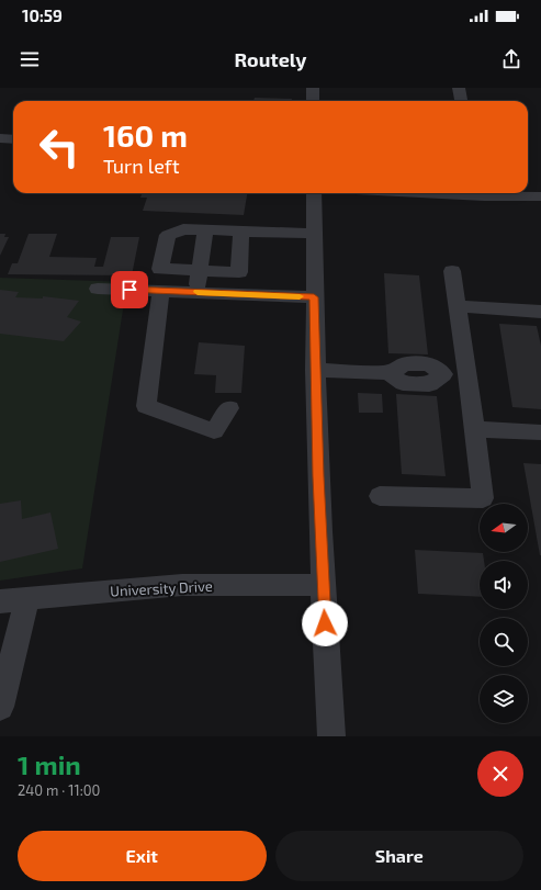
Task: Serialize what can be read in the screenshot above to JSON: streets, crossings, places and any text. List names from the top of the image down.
{
  "streets": {
    "street": ["University Drive"]
  },
  "north": "left",
  "page": {
    "status": "10:59",
    "header": "Routely",
    "turn": ["160 m", "Turn left"],
    "heading": ["1 min", "240 m · 11:00"],
    "buttons": ["Exit", "Share"]
  }
}
